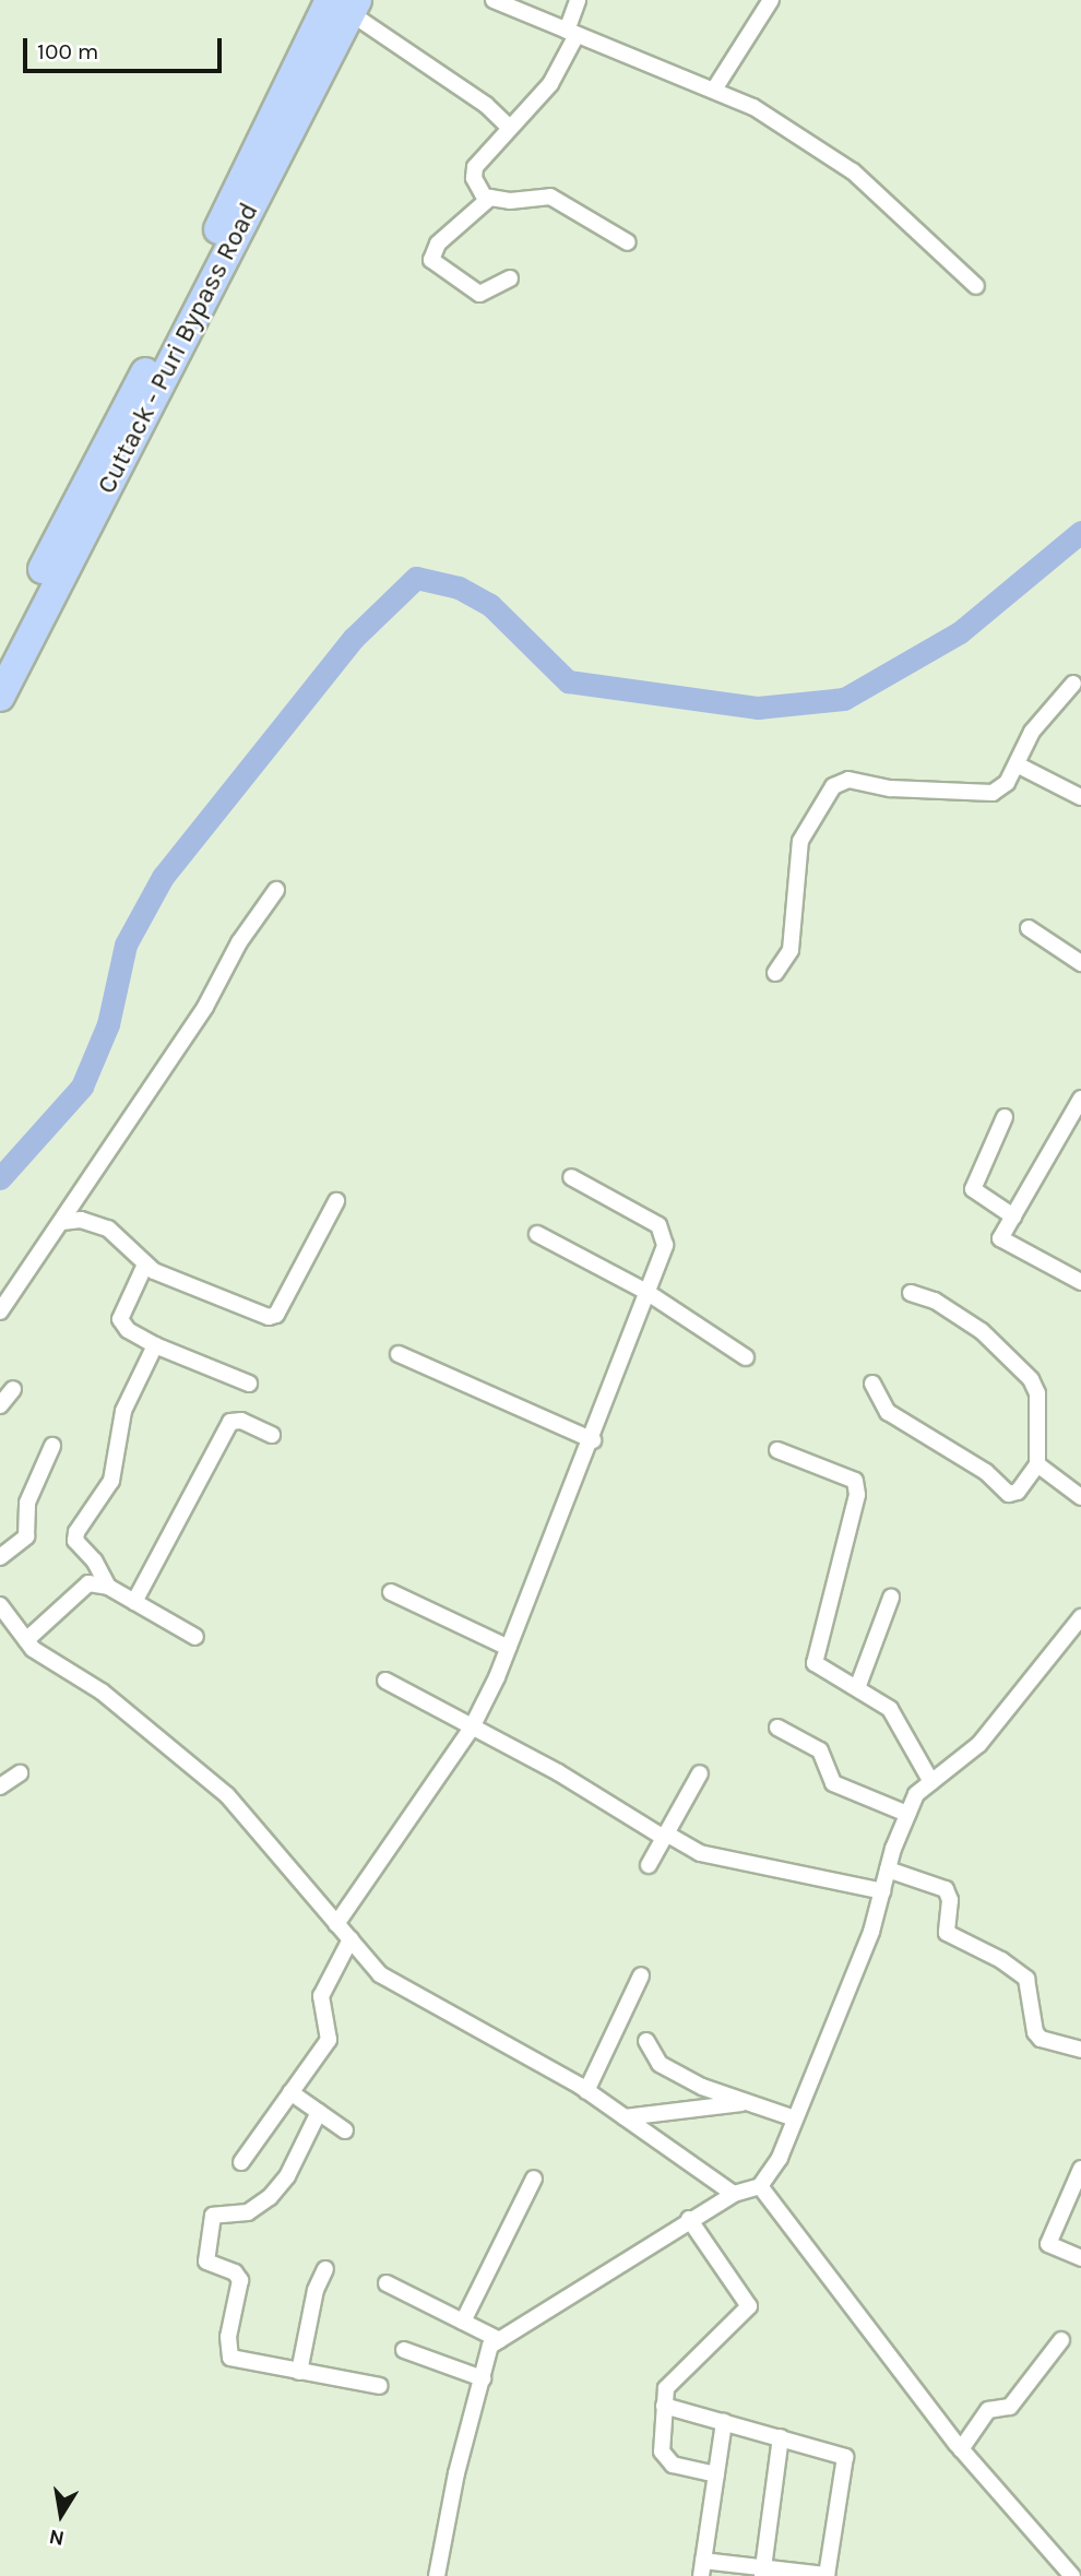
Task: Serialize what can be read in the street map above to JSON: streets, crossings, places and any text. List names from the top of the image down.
{
  "streets": {
    "highway": ["Cuttack - Puri Bypass Road"]
  },
  "scale_bar": "100 m",
  "north": "bottom"
}
